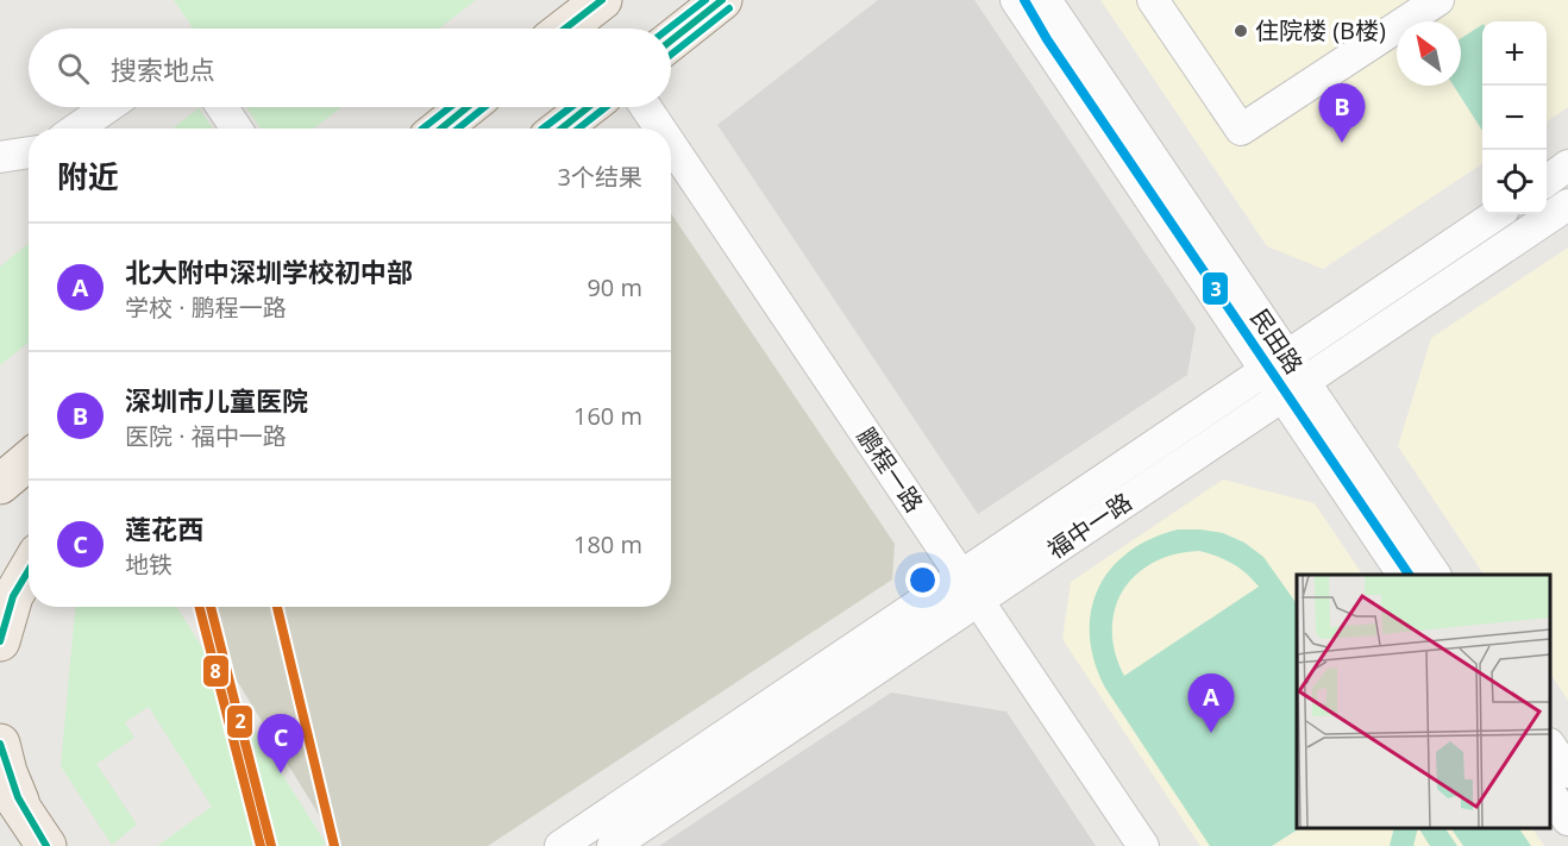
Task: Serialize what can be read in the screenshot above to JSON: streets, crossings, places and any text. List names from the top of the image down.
{
  "streets": {
    "street": ["民田路", "鹏程一路", "福中一路"]
  },
  "crossings": [
    ["民田路", "福中一路"],
    ["鹏程一路", "福中一路"]
  ],
  "places": ["住院楼 (B楼)"],
  "lines": ["transit line 3", "transit line 2", "transit line 8"],
  "north": "top left",
  "page": {
    "map_buttons": ["+", "−"],
    "search": "搜索地点",
    "pins": ["B", "A", "C"],
    "heading": ["附近", "3个结果"],
    "list": [
      {
        "mark": "A",
        "name": "北大附中深圳学校初中部",
        "note": "学校 · 鹏程一路",
        "value": "90 m"
      },
      {
        "mark": "B",
        "name": "深圳市儿童医院",
        "note": "医院 · 福中一路",
        "value": "160 m"
      },
      {
        "mark": "C",
        "name": "莲花西",
        "note": "地铁",
        "value": "180 m"
      }
    ]
  }
}
